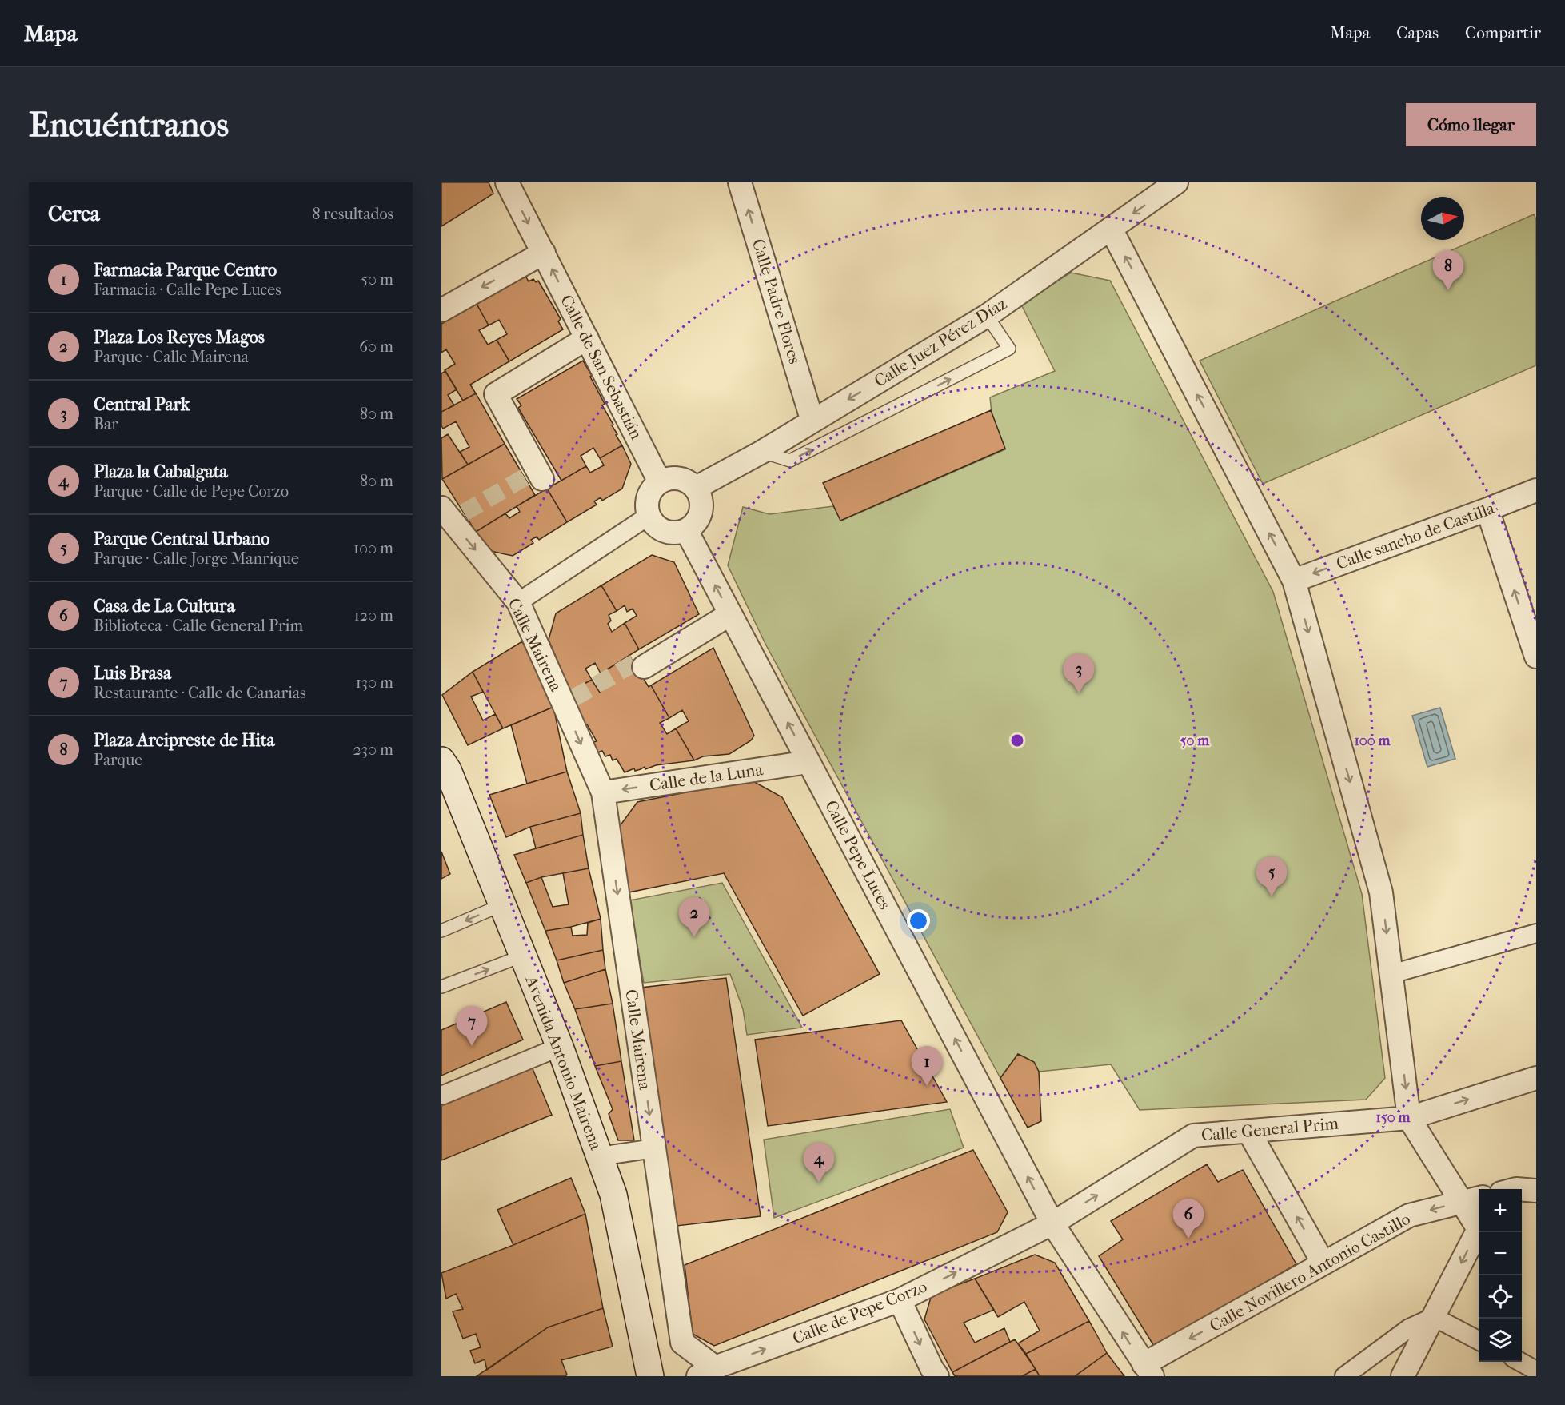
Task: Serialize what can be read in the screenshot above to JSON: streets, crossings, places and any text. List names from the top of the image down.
{
  "streets": {
    "main road": ["Avenida Antonio Mairena"],
    "street": [
      "Calle Padre Flores",
      "Calle Juez Pérez Díaz",
      "Calle de San Sebastián",
      "Calle sancho de Castilla",
      "Calle Mairena",
      "Calle de la Luna",
      "Calle Pepe Luces",
      "Calle General Prim",
      "Calle Novillero Antonio Castillo",
      "Calle de Pepe Corzo"
    ]
  },
  "crossings": [
    ["Calle Padre Flores", "Calle Juez Pérez Díaz"],
    ["Calle Juez Pérez Díaz", "Calle de San Sebastián"],
    ["Calle Juez Pérez Díaz", "Calle Pepe Luces"],
    ["Calle de San Sebastián", "Calle Pepe Luces"],
    ["Calle Mairena", "Calle de la Luna"],
    ["Calle Mairena", "Calle de Pepe Corzo"],
    ["Calle de la Luna", "Calle Pepe Luces"],
    ["Calle Pepe Luces", "Calle General Prim"],
    ["Calle Pepe Luces", "Calle Novillero Antonio Castillo"],
    ["Calle Pepe Luces", "Calle de Pepe Corzo"],
    ["Calle General Prim", "Calle de Pepe Corzo"]
  ],
  "one_way": [
    "Calle Padre Flores",
    "Calle Juez Pérez Díaz",
    "Calle sancho de Castilla",
    "Calle Mairena",
    "Calle Pepe Luces",
    "Calle Novillero Antonio Castillo",
    "Calle de Pepe Corzo"
  ],
  "north": "right",
  "page": {
    "header": "Mapa",
    "nav": ["Mapa", "Capas", "Compartir"],
    "buttons": "Cómo llegar",
    "title": "Encuéntranos",
    "heading": ["Cerca", "8 resultados"],
    "list": [
      {
        "mark": "1",
        "name": "Farmacia Parque Centro",
        "note": "Farmacia · Calle Pepe Luces",
        "value": "50 m"
      },
      {
        "mark": "2",
        "name": "Plaza Los Reyes Magos",
        "note": "Parque · Calle Mairena",
        "value": "60 m"
      },
      {
        "mark": "3",
        "name": "Central Park",
        "note": "Bar",
        "value": "80 m"
      },
      {
        "mark": "4",
        "name": "Plaza la Cabalgata",
        "note": "Parque · Calle de Pepe Corzo",
        "value": "80 m"
      },
      {
        "mark": "5",
        "name": "Parque Central Urbano",
        "note": "Parque · Calle Jorge Manrique",
        "value": "100 m"
      },
      {
        "mark": "6",
        "name": "Casa de La Cultura",
        "note": "Biblioteca · Calle General Prim",
        "value": "120 m"
      },
      {
        "mark": "7",
        "name": "Luis Brasa",
        "note": "Restaurante · Calle de Canarias",
        "value": "130 m"
      },
      {
        "mark": "8",
        "name": "Plaza Arcipreste de Hita",
        "note": "Parque",
        "value": "230 m"
      }
    ],
    "pins": [
      "8",
      "3",
      "5",
      "2",
      "7",
      "1",
      "4",
      "6"
    ],
    "map_buttons": ["+", "−"]
  },
  "rings": ["50 m", "100 m", "150 m"]
}
